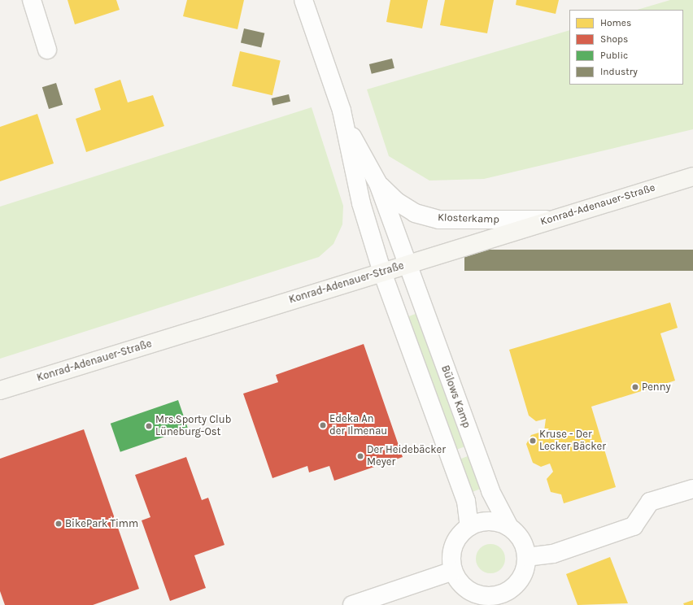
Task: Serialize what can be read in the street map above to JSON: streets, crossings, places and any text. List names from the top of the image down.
{
  "streets": {
    "main road": ["Konrad-Adenauer-Straße"],
    "street": ["Klosterkamp", "Bülows Kamp"]
  },
  "crossings": [
    ["Konrad-Adenauer-Straße", "Klosterkamp"],
    ["Konrad-Adenauer-Straße", "Bülows Kamp"],
    ["Klosterkamp", "Bülows Kamp"]
  ],
  "places": [
    "Penny",
    "Edeka An der Ilmenau",
    "Mrs.Sporty Club Lüneburg-Ost",
    "Kruse - Der Lecker Bäcker",
    "Der Heidebäcker Meyer",
    "BikePark Timm"
  ],
  "legend": [
    "Homes",
    "Shops",
    "Public",
    "Industry"
  ]
}
